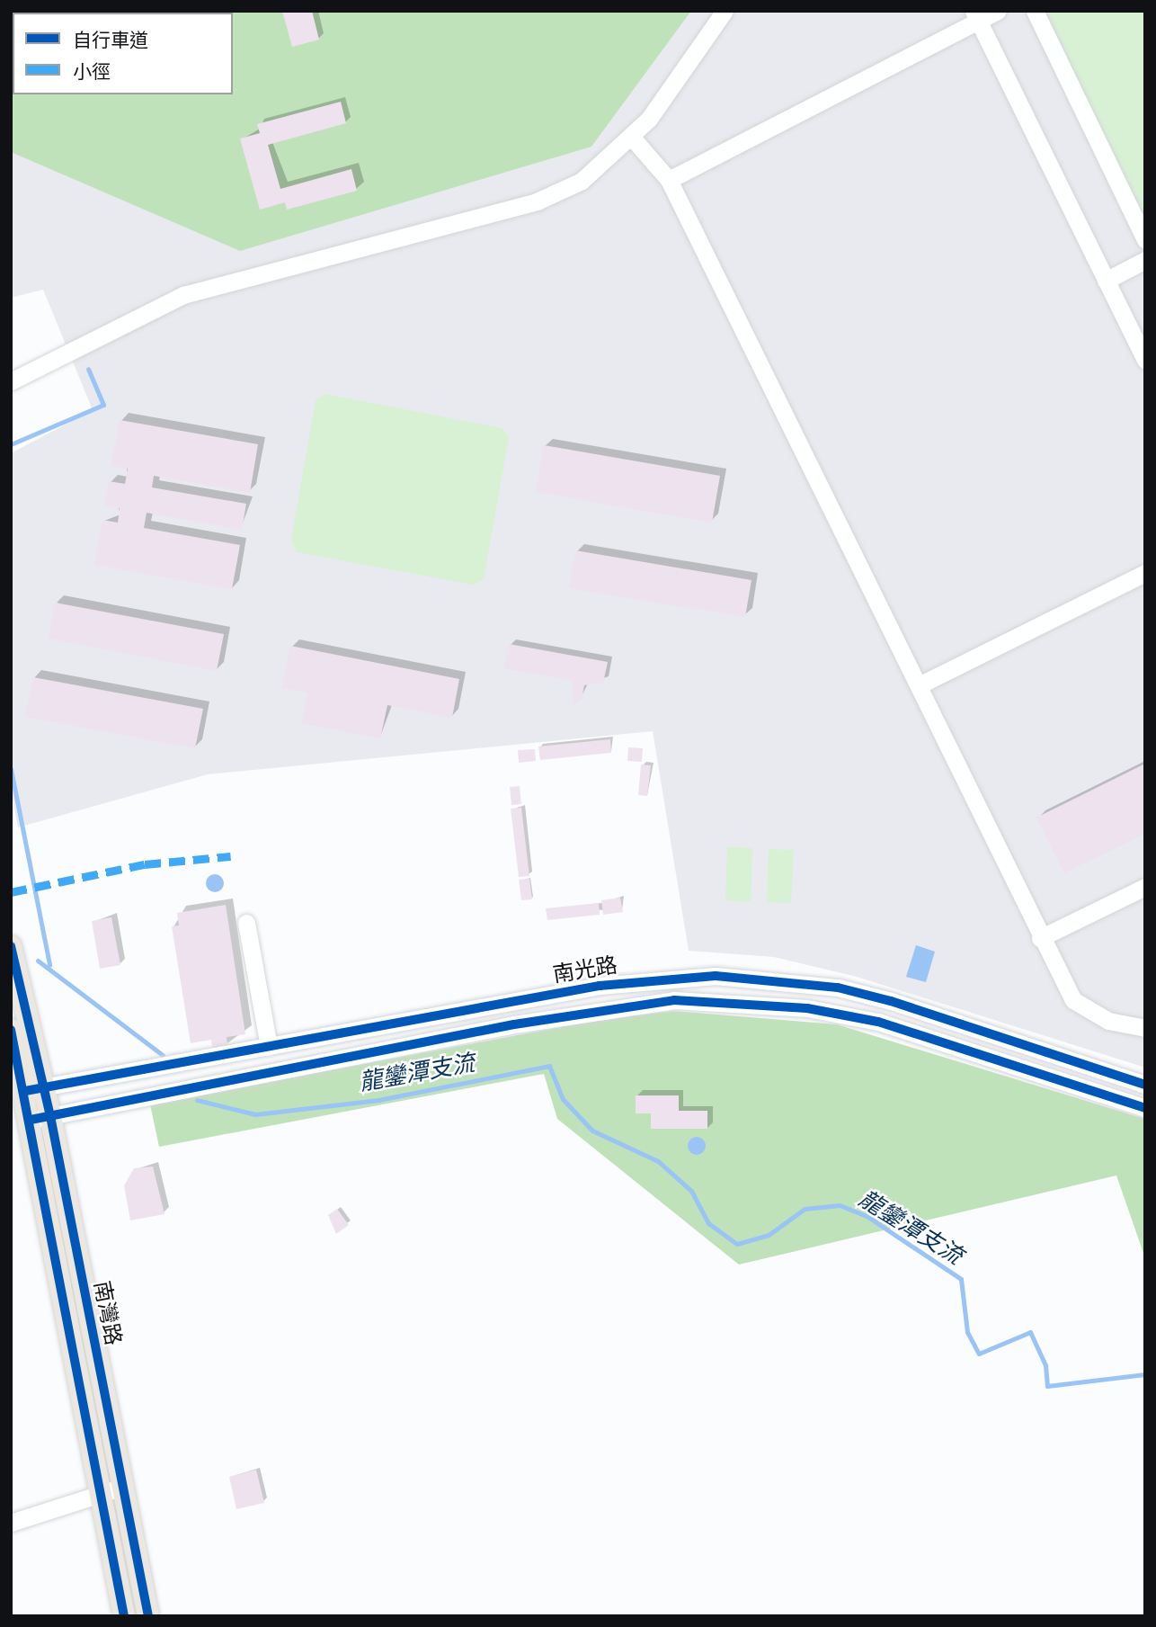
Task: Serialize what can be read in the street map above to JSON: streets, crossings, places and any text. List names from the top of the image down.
{
  "streets": {
    "main road": ["南灣路"],
    "street": ["南光路"]
  },
  "crossings": [
    ["南光路", "南灣路"]
  ],
  "water": ["龍鑾潭支流"],
  "legend": ["自行車道", "小徑"]
}
